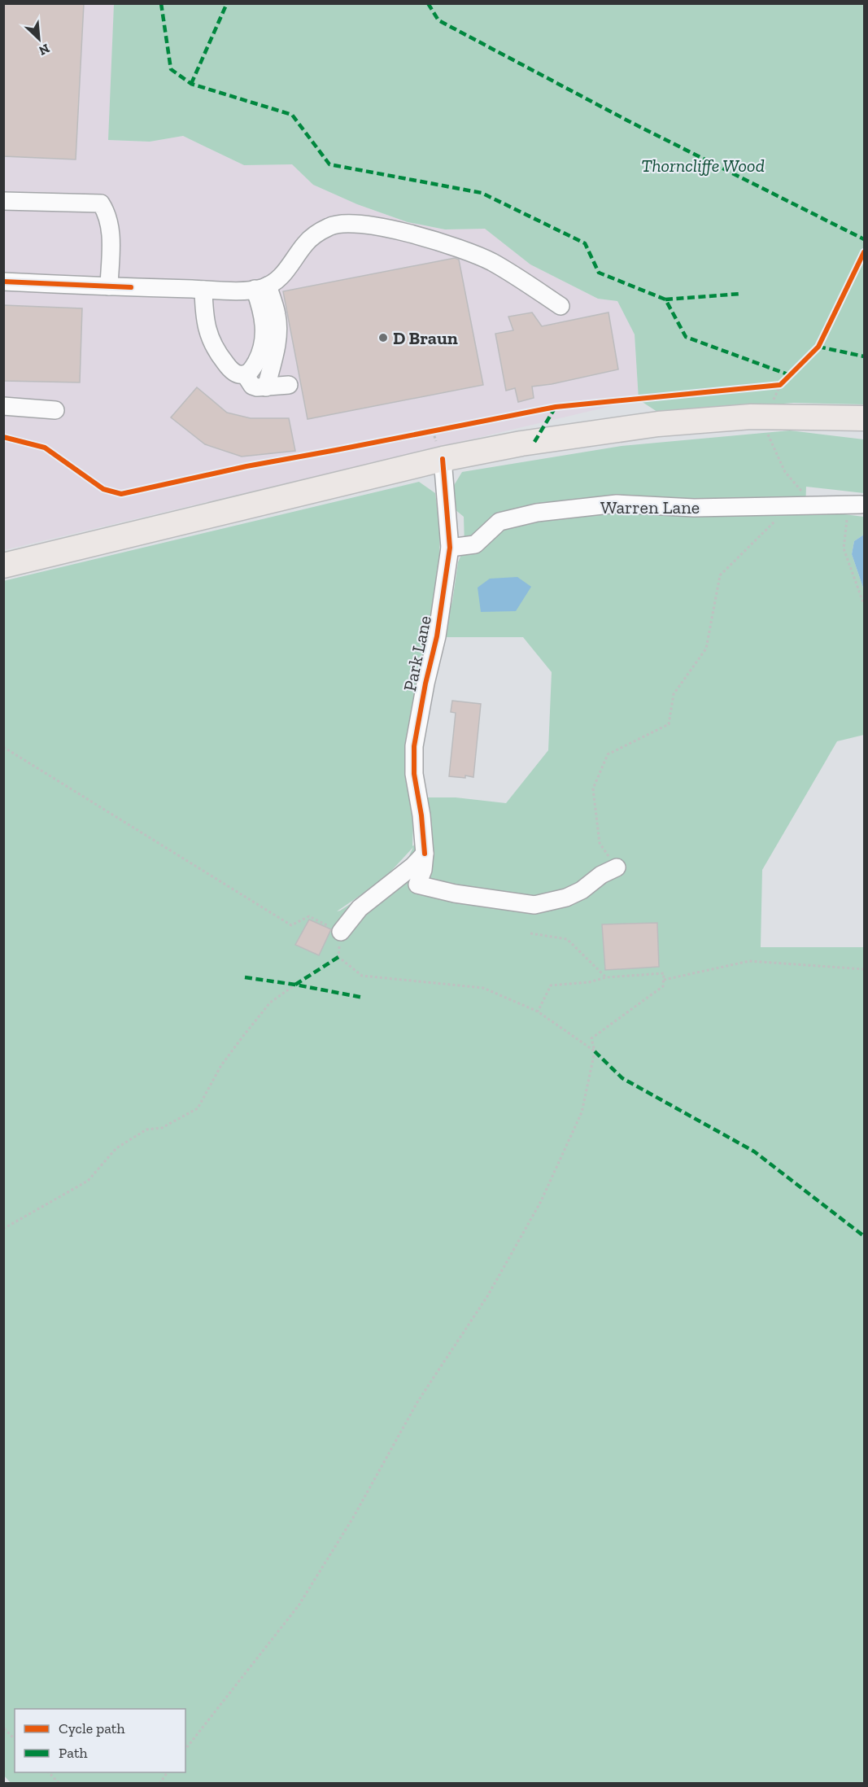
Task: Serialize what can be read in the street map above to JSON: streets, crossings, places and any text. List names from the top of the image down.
{
  "streets": {
    "street": ["Warren Lane", "Park Lane"]
  },
  "crossings": [
    ["Warren Lane", "Park Lane"]
  ],
  "parks": ["Thorncliffe Wood"],
  "places": ["D Braun"],
  "legend": ["Cycle path", "Path"],
  "north": "bottom right"
}
